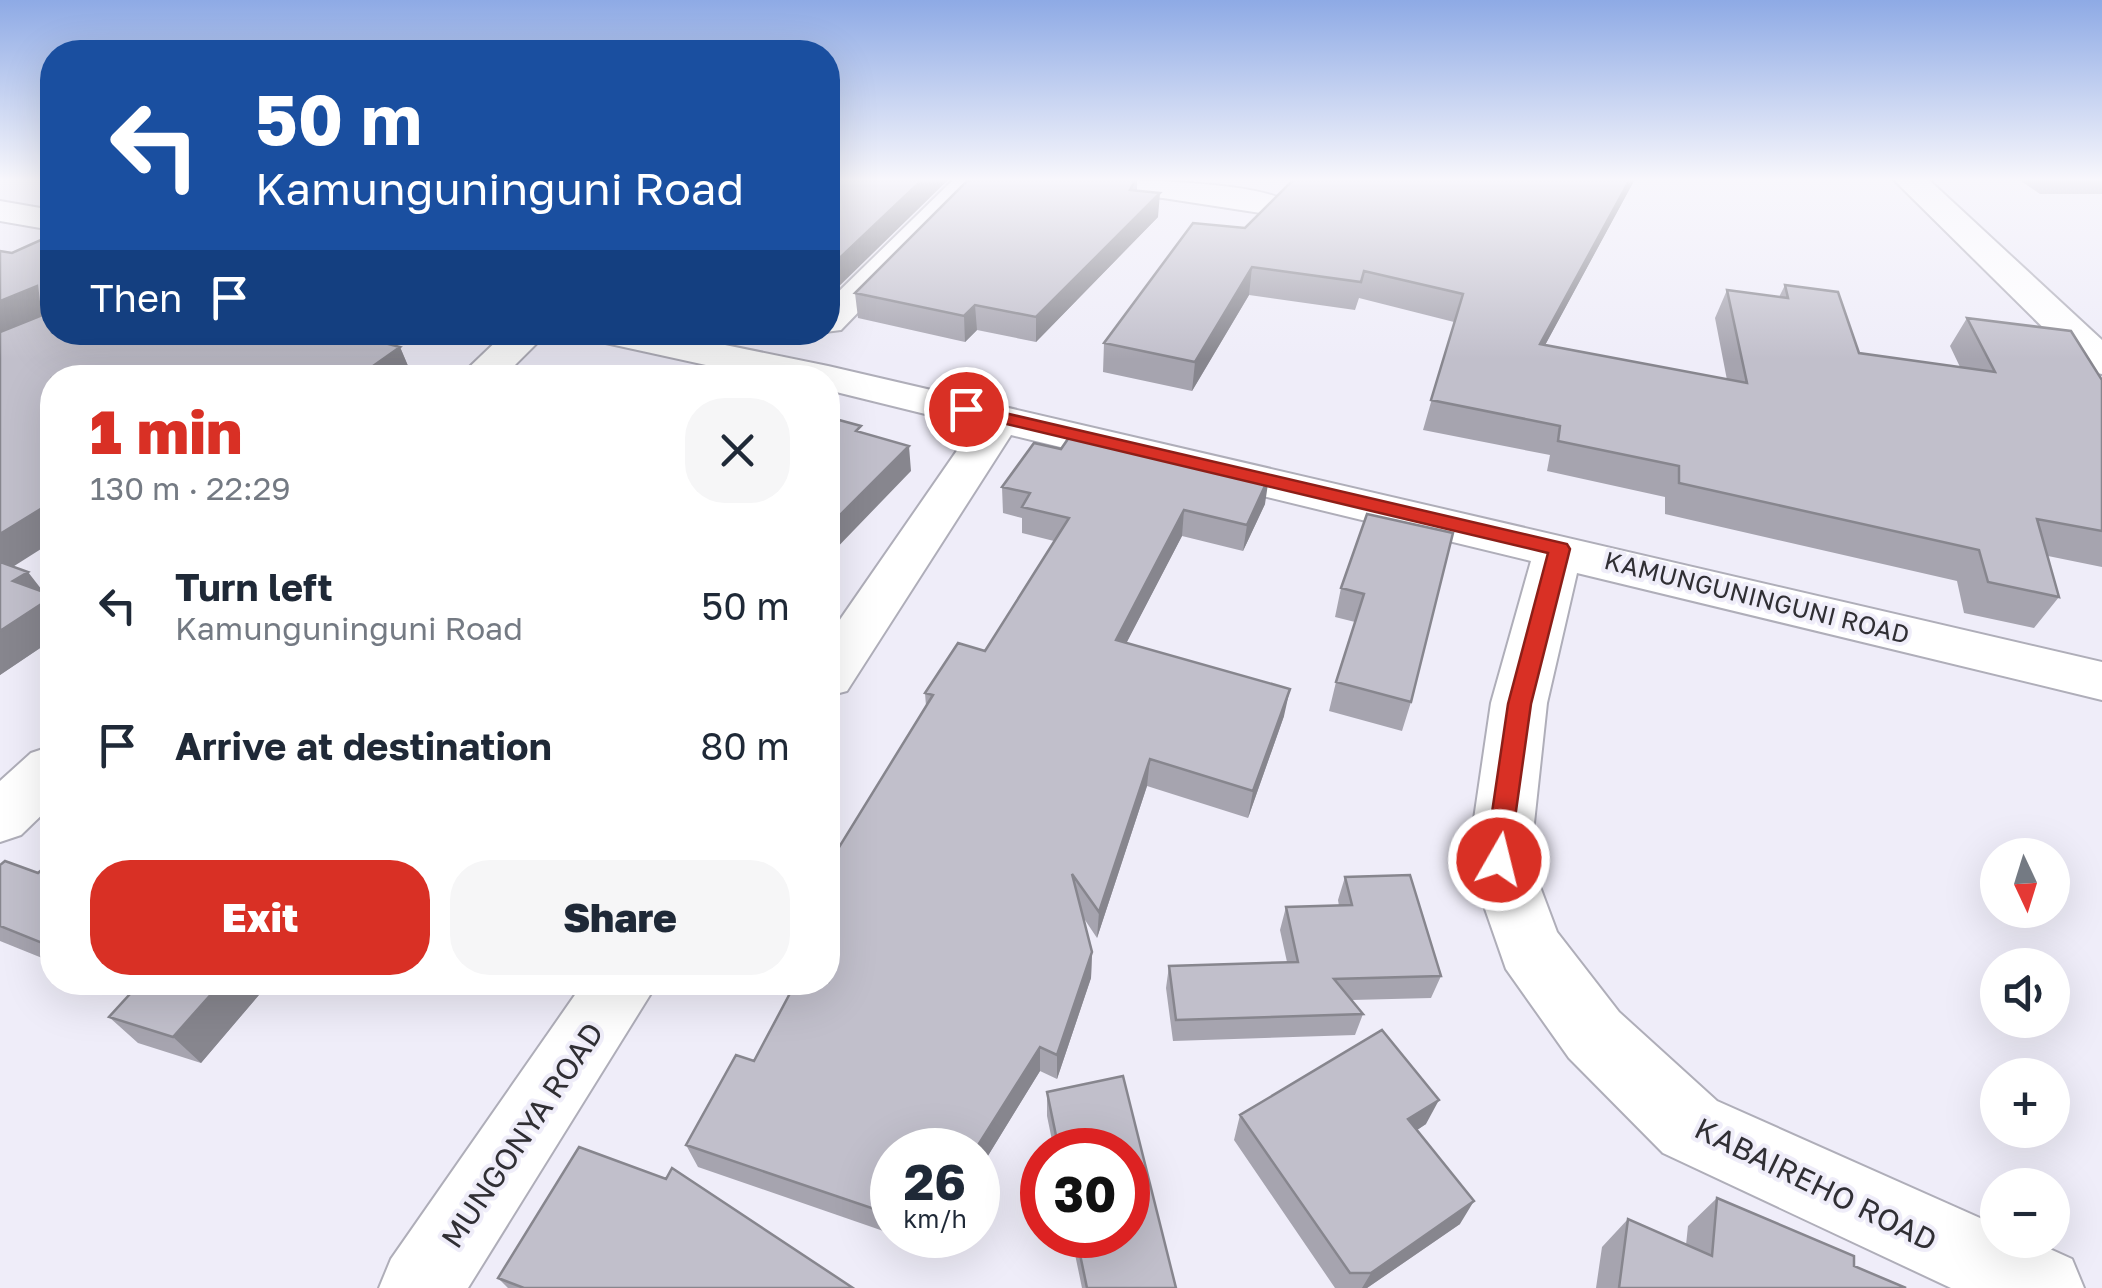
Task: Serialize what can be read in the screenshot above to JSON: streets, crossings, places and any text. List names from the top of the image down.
{
  "streets": {
    "street": ["KAMUNGUNINGUNI ROAD", "MUNGONYA ROAD", "KABAIREHO ROAD"]
  },
  "crossings": [
    ["KAMUNGUNINGUNI ROAD", "KABAIREHO ROAD"]
  ],
  "north": "bottom",
  "page": {
    "turn": ["50 m", "Kamunguninguni Road"],
    "then": "Then",
    "heading": ["1 min", "130 m · 22:29"],
    "list": [
      {
        "name": "Turn left",
        "note": "Kamunguninguni Road",
        "value": "50 m"
      },
      {
        "name": "Arrive at destination",
        "value": "80 m"
      }
    ],
    "map_buttons": ["+", "−"],
    "buttons": ["Exit", "Share"],
    "speed": "26 km/h",
    "limit": "30"
  }
}
